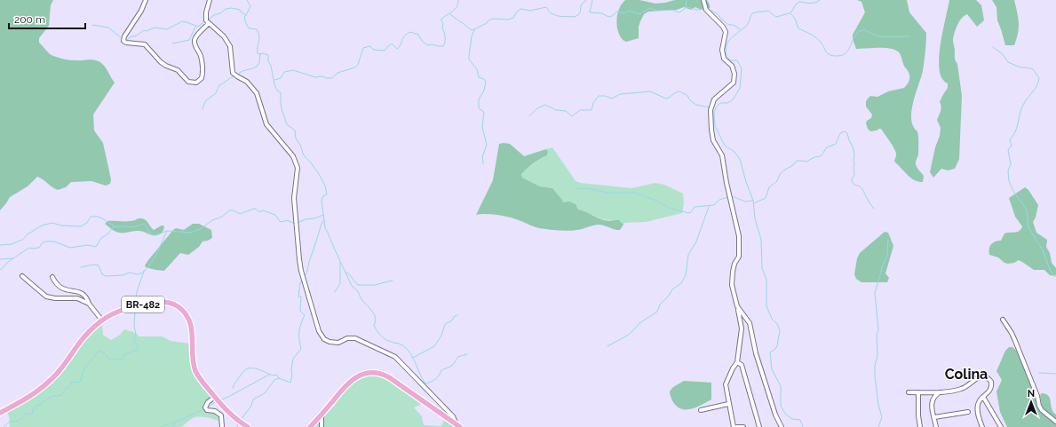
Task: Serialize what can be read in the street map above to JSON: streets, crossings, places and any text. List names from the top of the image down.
{
  "streets": {
    "highway": ["BR-482"]
  },
  "districts": ["Colina"],
  "scale_bar": "200 m",
  "north": "top"
}
